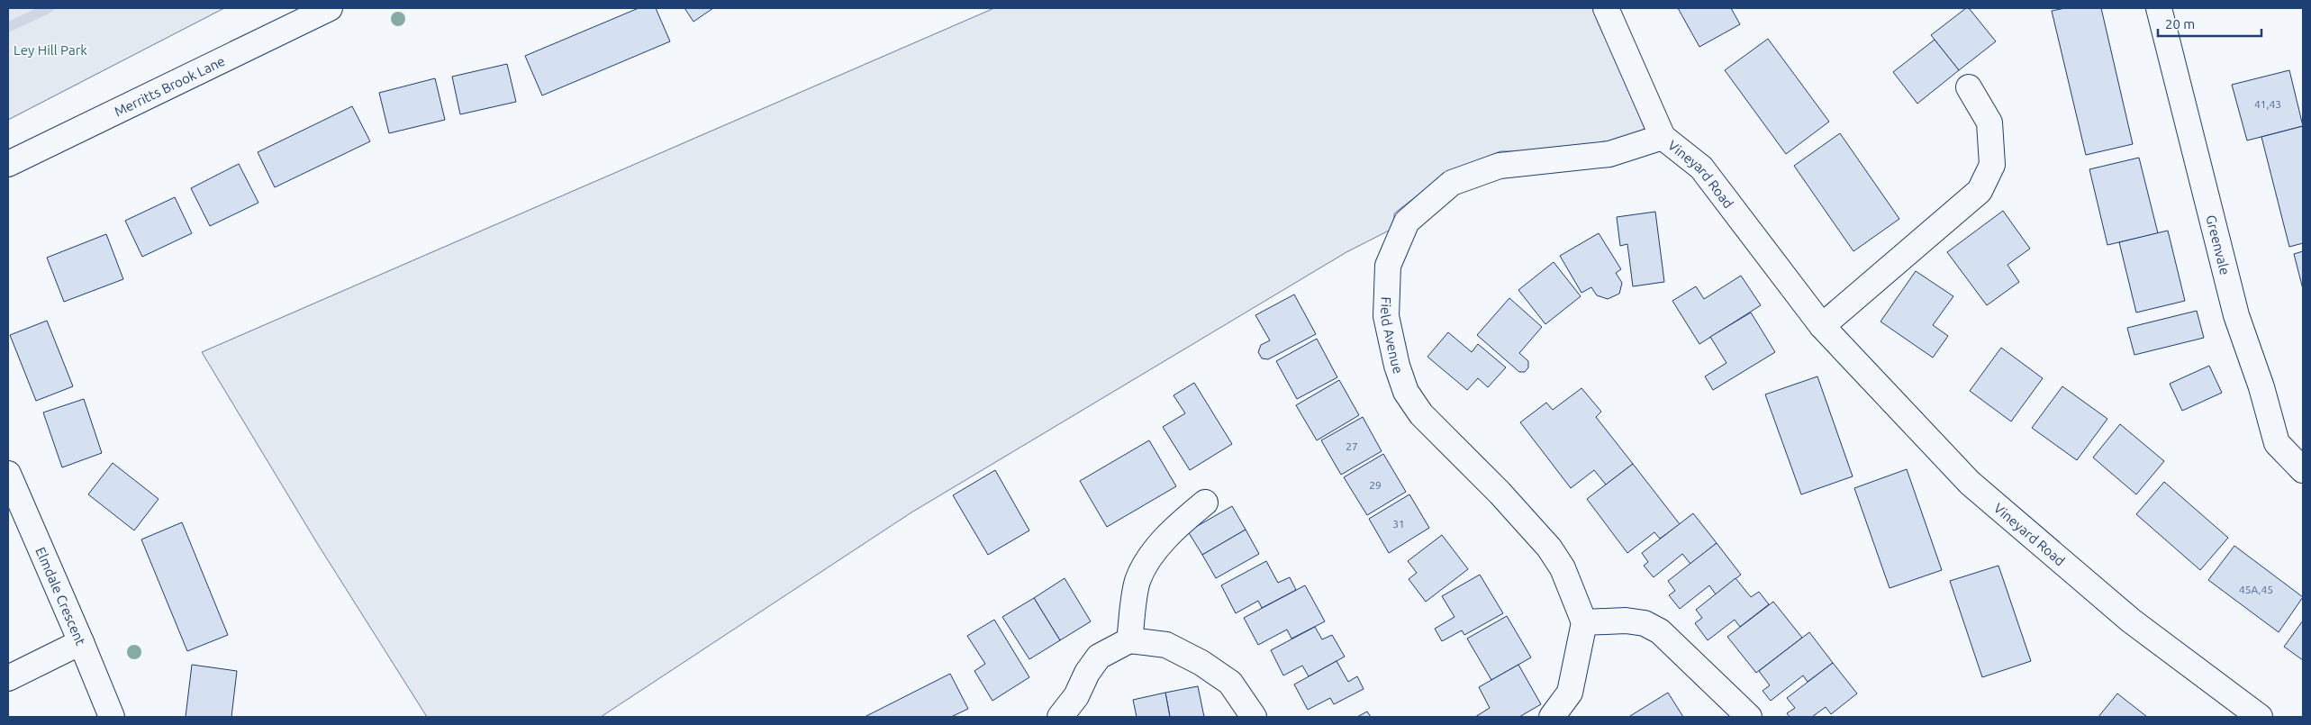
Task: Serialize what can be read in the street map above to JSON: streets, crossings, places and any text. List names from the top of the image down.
{
  "streets": {
    "street": [
      "Merritts Brook Lane",
      "Vineyard Road",
      "Greenvale",
      "Field Avenue",
      "Elmdale Crescent"
    ]
  },
  "crossings": [
    ["Vineyard Road", "Field Avenue"]
  ],
  "parks": ["Ley Hill Park"],
  "house_numbers": [
    "41,43",
    "27",
    "29",
    "31",
    "45A,45"
  ],
  "scale_bar": "20 m"
}
